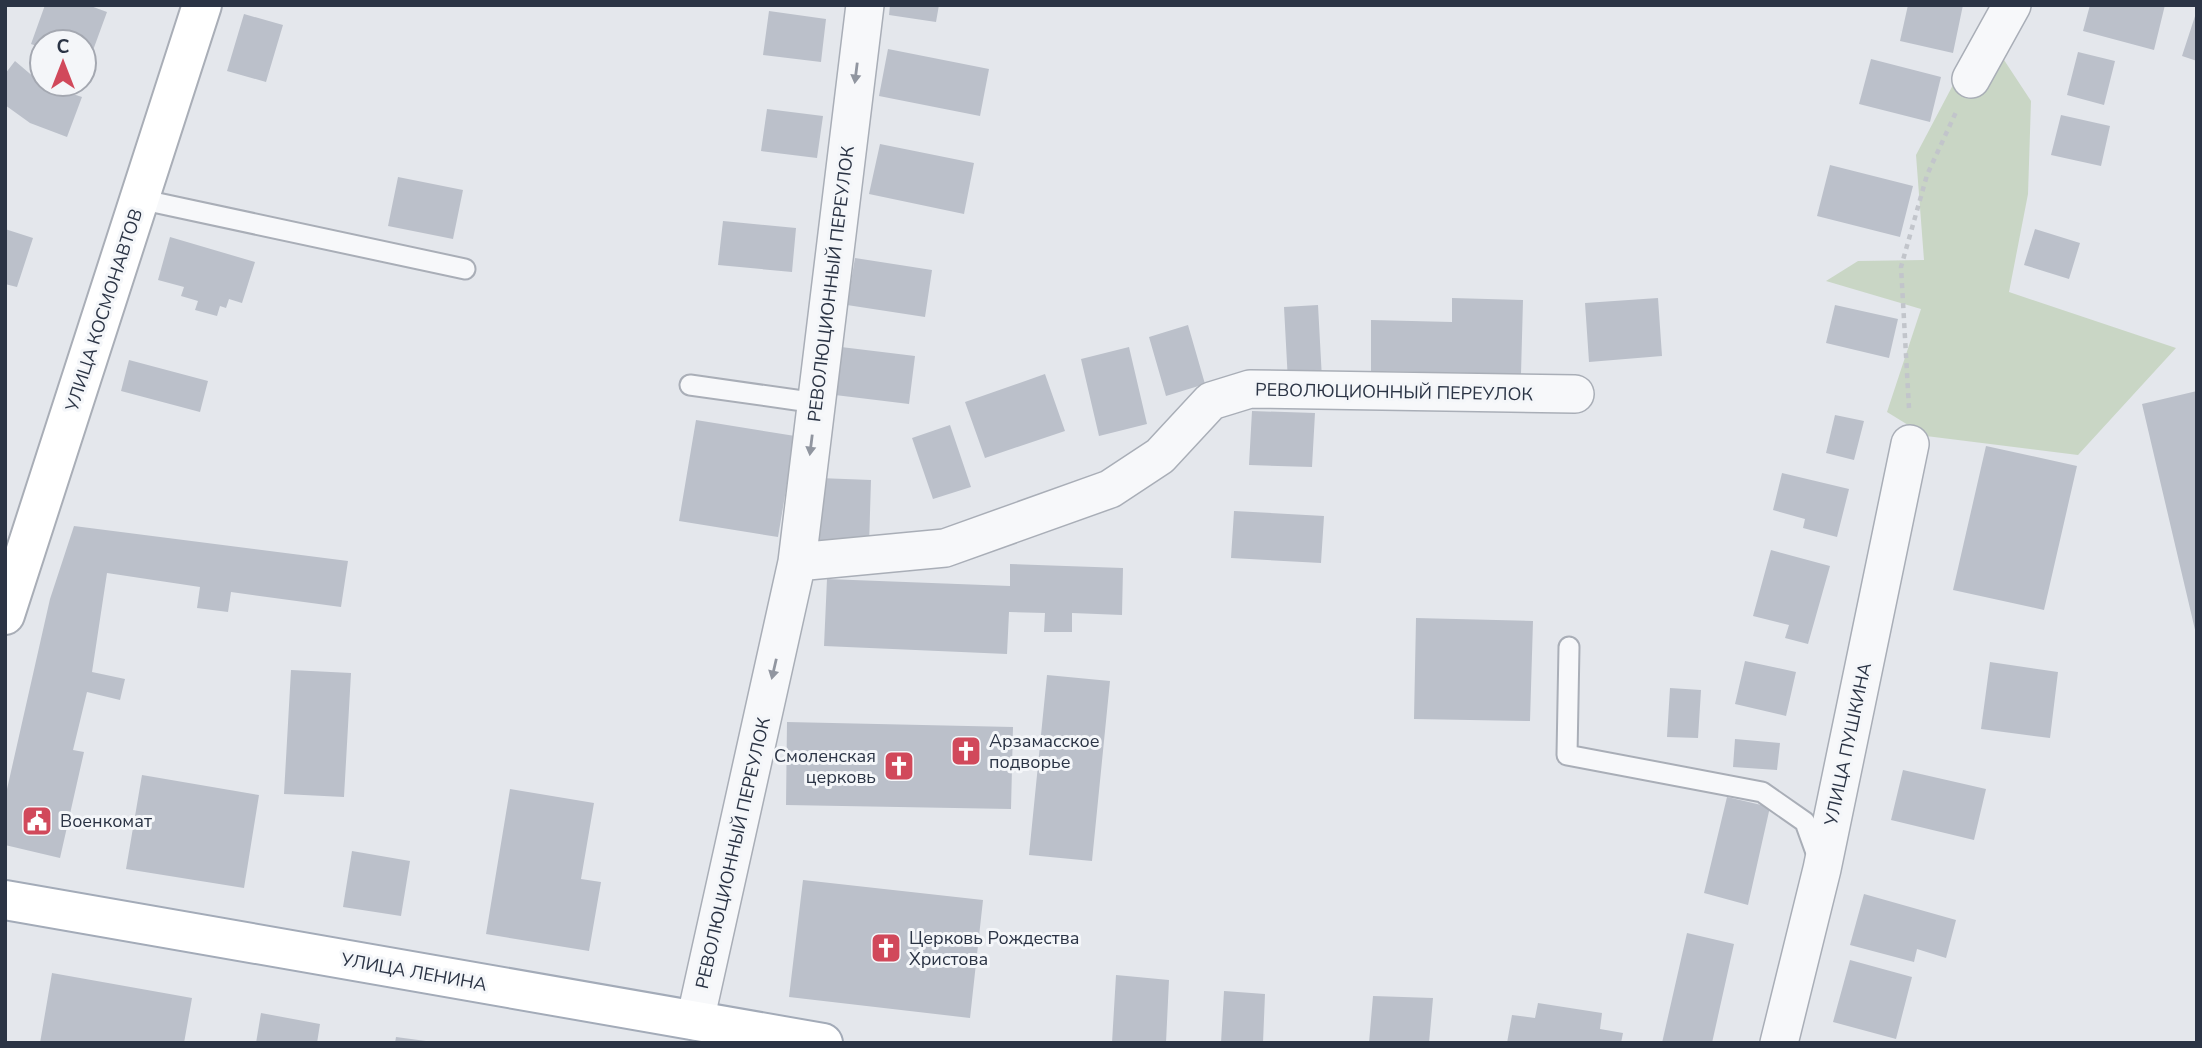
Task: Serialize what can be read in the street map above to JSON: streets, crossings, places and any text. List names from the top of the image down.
{
  "streets": {
    "main road": ["УЛИЦА КОСМОНАВТОВ", "УЛИЦА ЛЕНИНА"],
    "street": ["РЕВОЛЮЦИОННЫЙ ПЕРЕУЛОК", "УЛИЦА ПУШКИНА"]
  },
  "crossings": [
    ["РЕВОЛЮЦИОННЫЙ ПЕРЕУЛОК", "УЛИЦА ЛЕНИНА"]
  ],
  "one_way": ["РЕВОЛЮЦИОННЫЙ ПЕРЕУЛОК"],
  "places": {
    "church": ["Арзамасское подворье", "Смоленская церковь", "Церковь Рождества Христова"],
    "public building": ["Военкомат"]
  },
  "north": "top"
}
